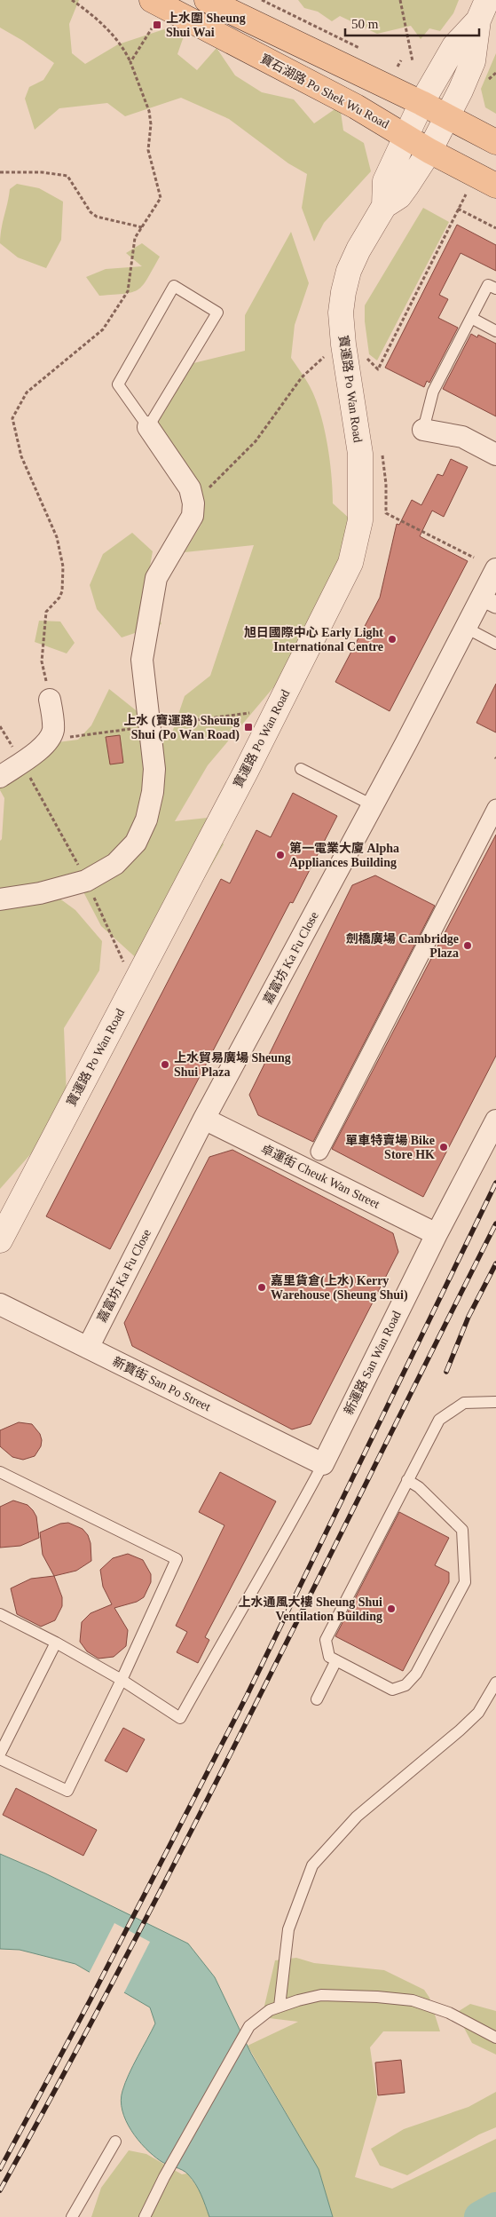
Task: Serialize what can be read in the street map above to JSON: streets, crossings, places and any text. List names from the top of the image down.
{
  "streets": {
    "main road": ["寶石湖路 Po Shek Wu Road"],
    "street": [
      "寶運路 Po Wan Road",
      "嘉富坊 Ka Fu Close",
      "卓運街 Cheuk Wan Street",
      "新運路 San Wan Road",
      "新寶街 San Po Street"
    ]
  },
  "crossings": [
    ["寶石湖路 Po Shek Wu Road", "寶運路 Po Wan Road"],
    ["嘉富坊 Ka Fu Close", "卓運街 Cheuk Wan Street"],
    ["嘉富坊 Ka Fu Close", "新寶街 San Po Street"],
    ["卓運街 Cheuk Wan Street", "新運路 San Wan Road"],
    ["新運路 San Wan Road", "新寶街 San Po Street"]
  ],
  "places": {
    "transit": ["上水圍 Sheung Shui Wai", "上水 (寶運路) Sheung Shui (Po Wan Road)"],
    "other": [
      "旭日國際中心 Early Light International Centre",
      "第一電業大廈 Alpha Appliances Building",
      "劍橋廣場 Cambridge Plaza",
      "上水貿易廣場 Sheung Shui Plaza",
      "單車特賣場 Bike Store HK",
      "嘉里貨倉(上水) Kerry Warehouse (Sheung Shui)",
      "上水通風大樓 Sheung Shui Ventilation Building"
    ]
  },
  "scale_bar": "50 m"
}
